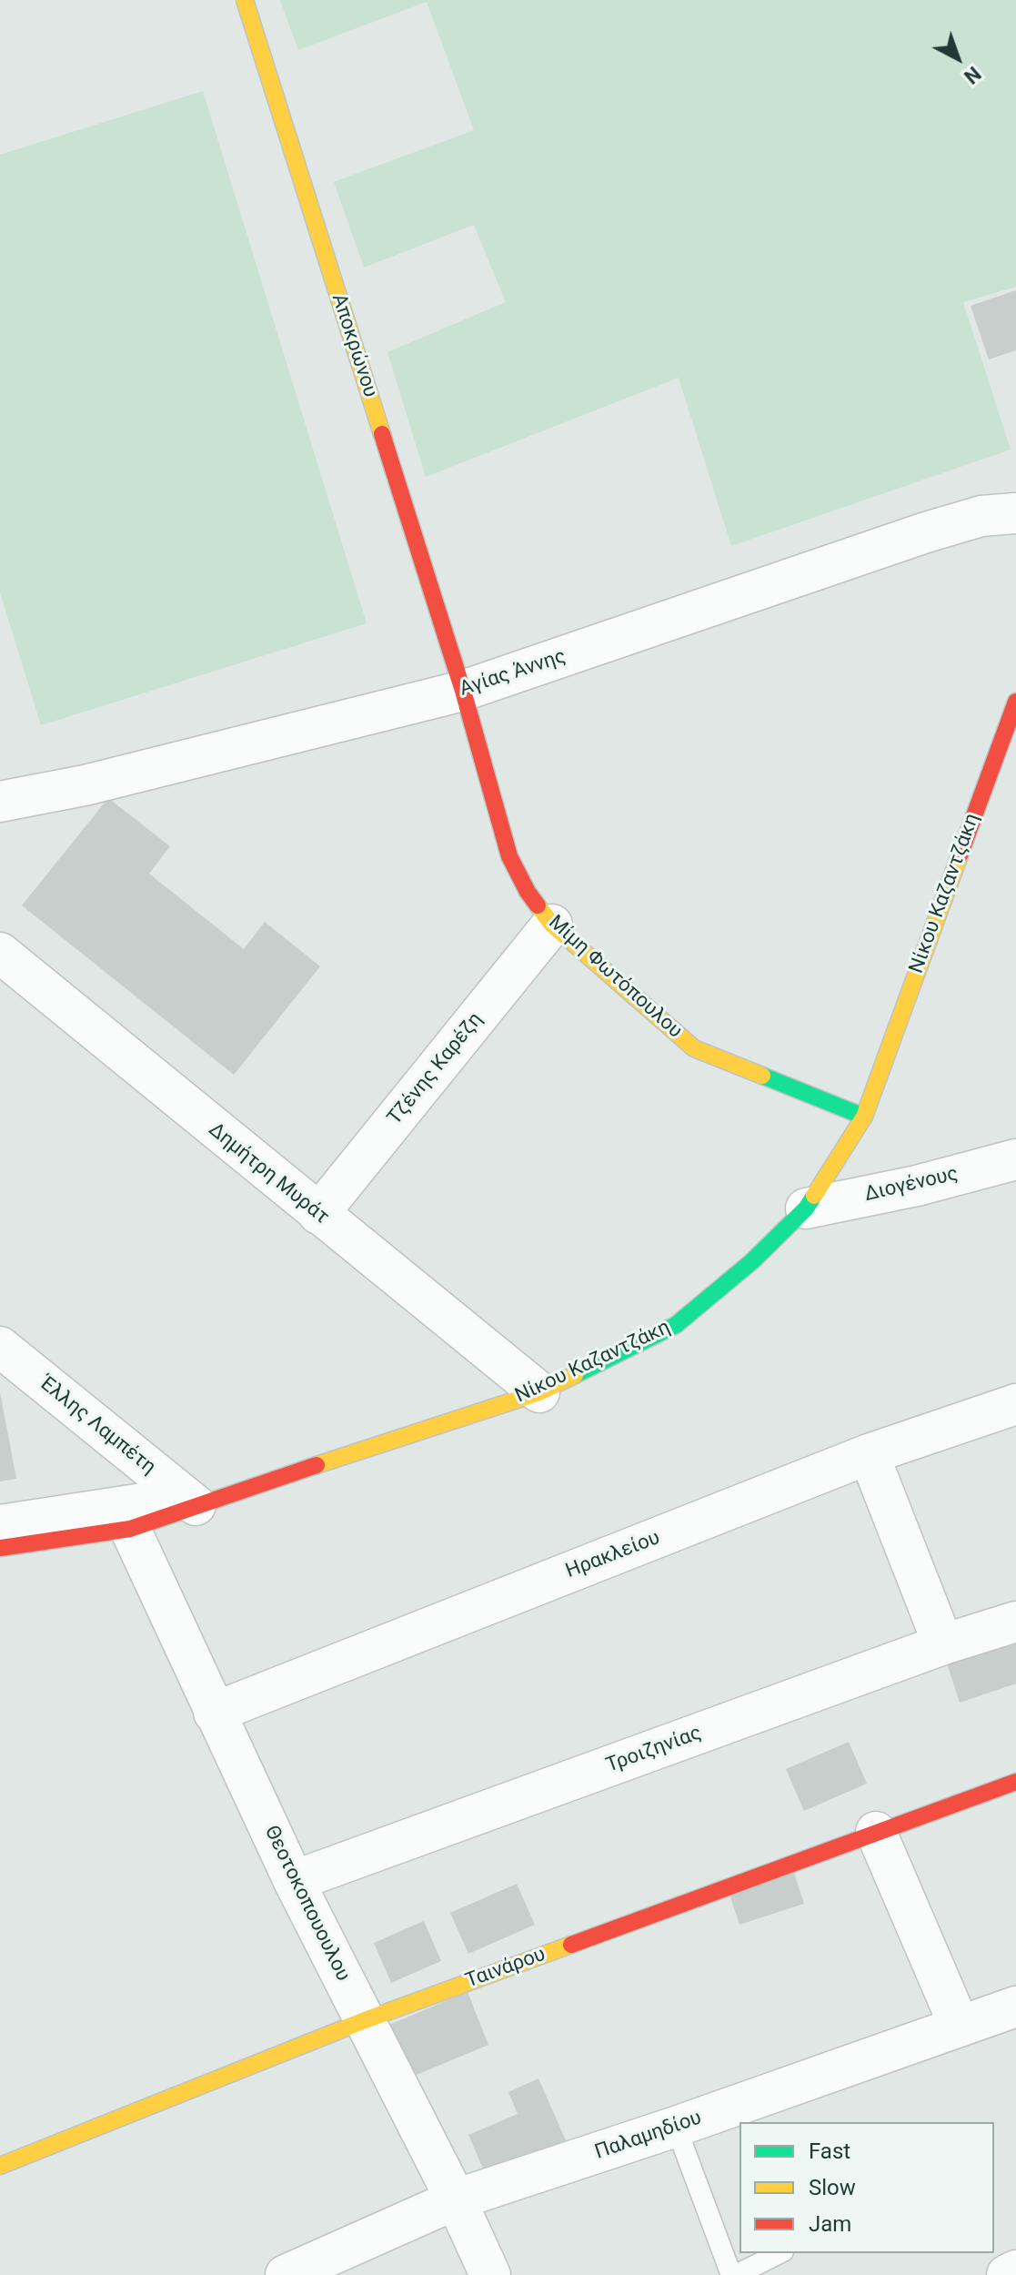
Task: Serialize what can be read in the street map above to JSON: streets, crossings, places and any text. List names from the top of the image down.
{
  "streets": {
    "street": [
      "Αποκρώνου",
      "Αγίας Άννης",
      "Νίκου Καζαντζάκη",
      "Μίμη Φωτόπουλου",
      "Τζένης Καρέζη",
      "Δημήτρη Μυράτ",
      "Διογένους",
      "Έλλης Λαμπέτη",
      "Ηρακλείου",
      "Τροιζηνίας",
      "Θεοτοκοπουουλου",
      "Ταινάρου",
      "Παλαμηδίου"
    ]
  },
  "crossings": [
    ["Αποκρώνου", "Αγίας Άννης"],
    ["Αποκρώνου", "Μίμη Φωτόπουλου"],
    ["Αγίας Άννης", "Μίμη Φωτόπουλου"],
    ["Νίκου Καζαντζάκη", "Μίμη Φωτόπουλου"],
    ["Νίκου Καζαντζάκη", "Δημήτρη Μυράτ"],
    ["Νίκου Καζαντζάκη", "Διογένους"],
    ["Νίκου Καζαντζάκη", "Έλλης Λαμπέτη"],
    ["Νίκου Καζαντζάκη", "Θεοτοκοπουουλου"],
    ["Μίμη Φωτόπουλου", "Τζένης Καρέζη"],
    ["Τζένης Καρέζη", "Δημήτρη Μυράτ"],
    ["Ηρακλείου", "Θεοτοκοπουουλου"],
    ["Τροιζηνίας", "Θεοτοκοπουουλου"],
    ["Θεοτοκοπουουλου", "Ταινάρου"],
    ["Θεοτοκοπουουλου", "Παλαμηδίου"]
  ],
  "legend": ["Fast", "Slow", "Jam"],
  "north": "bottom right"
}
